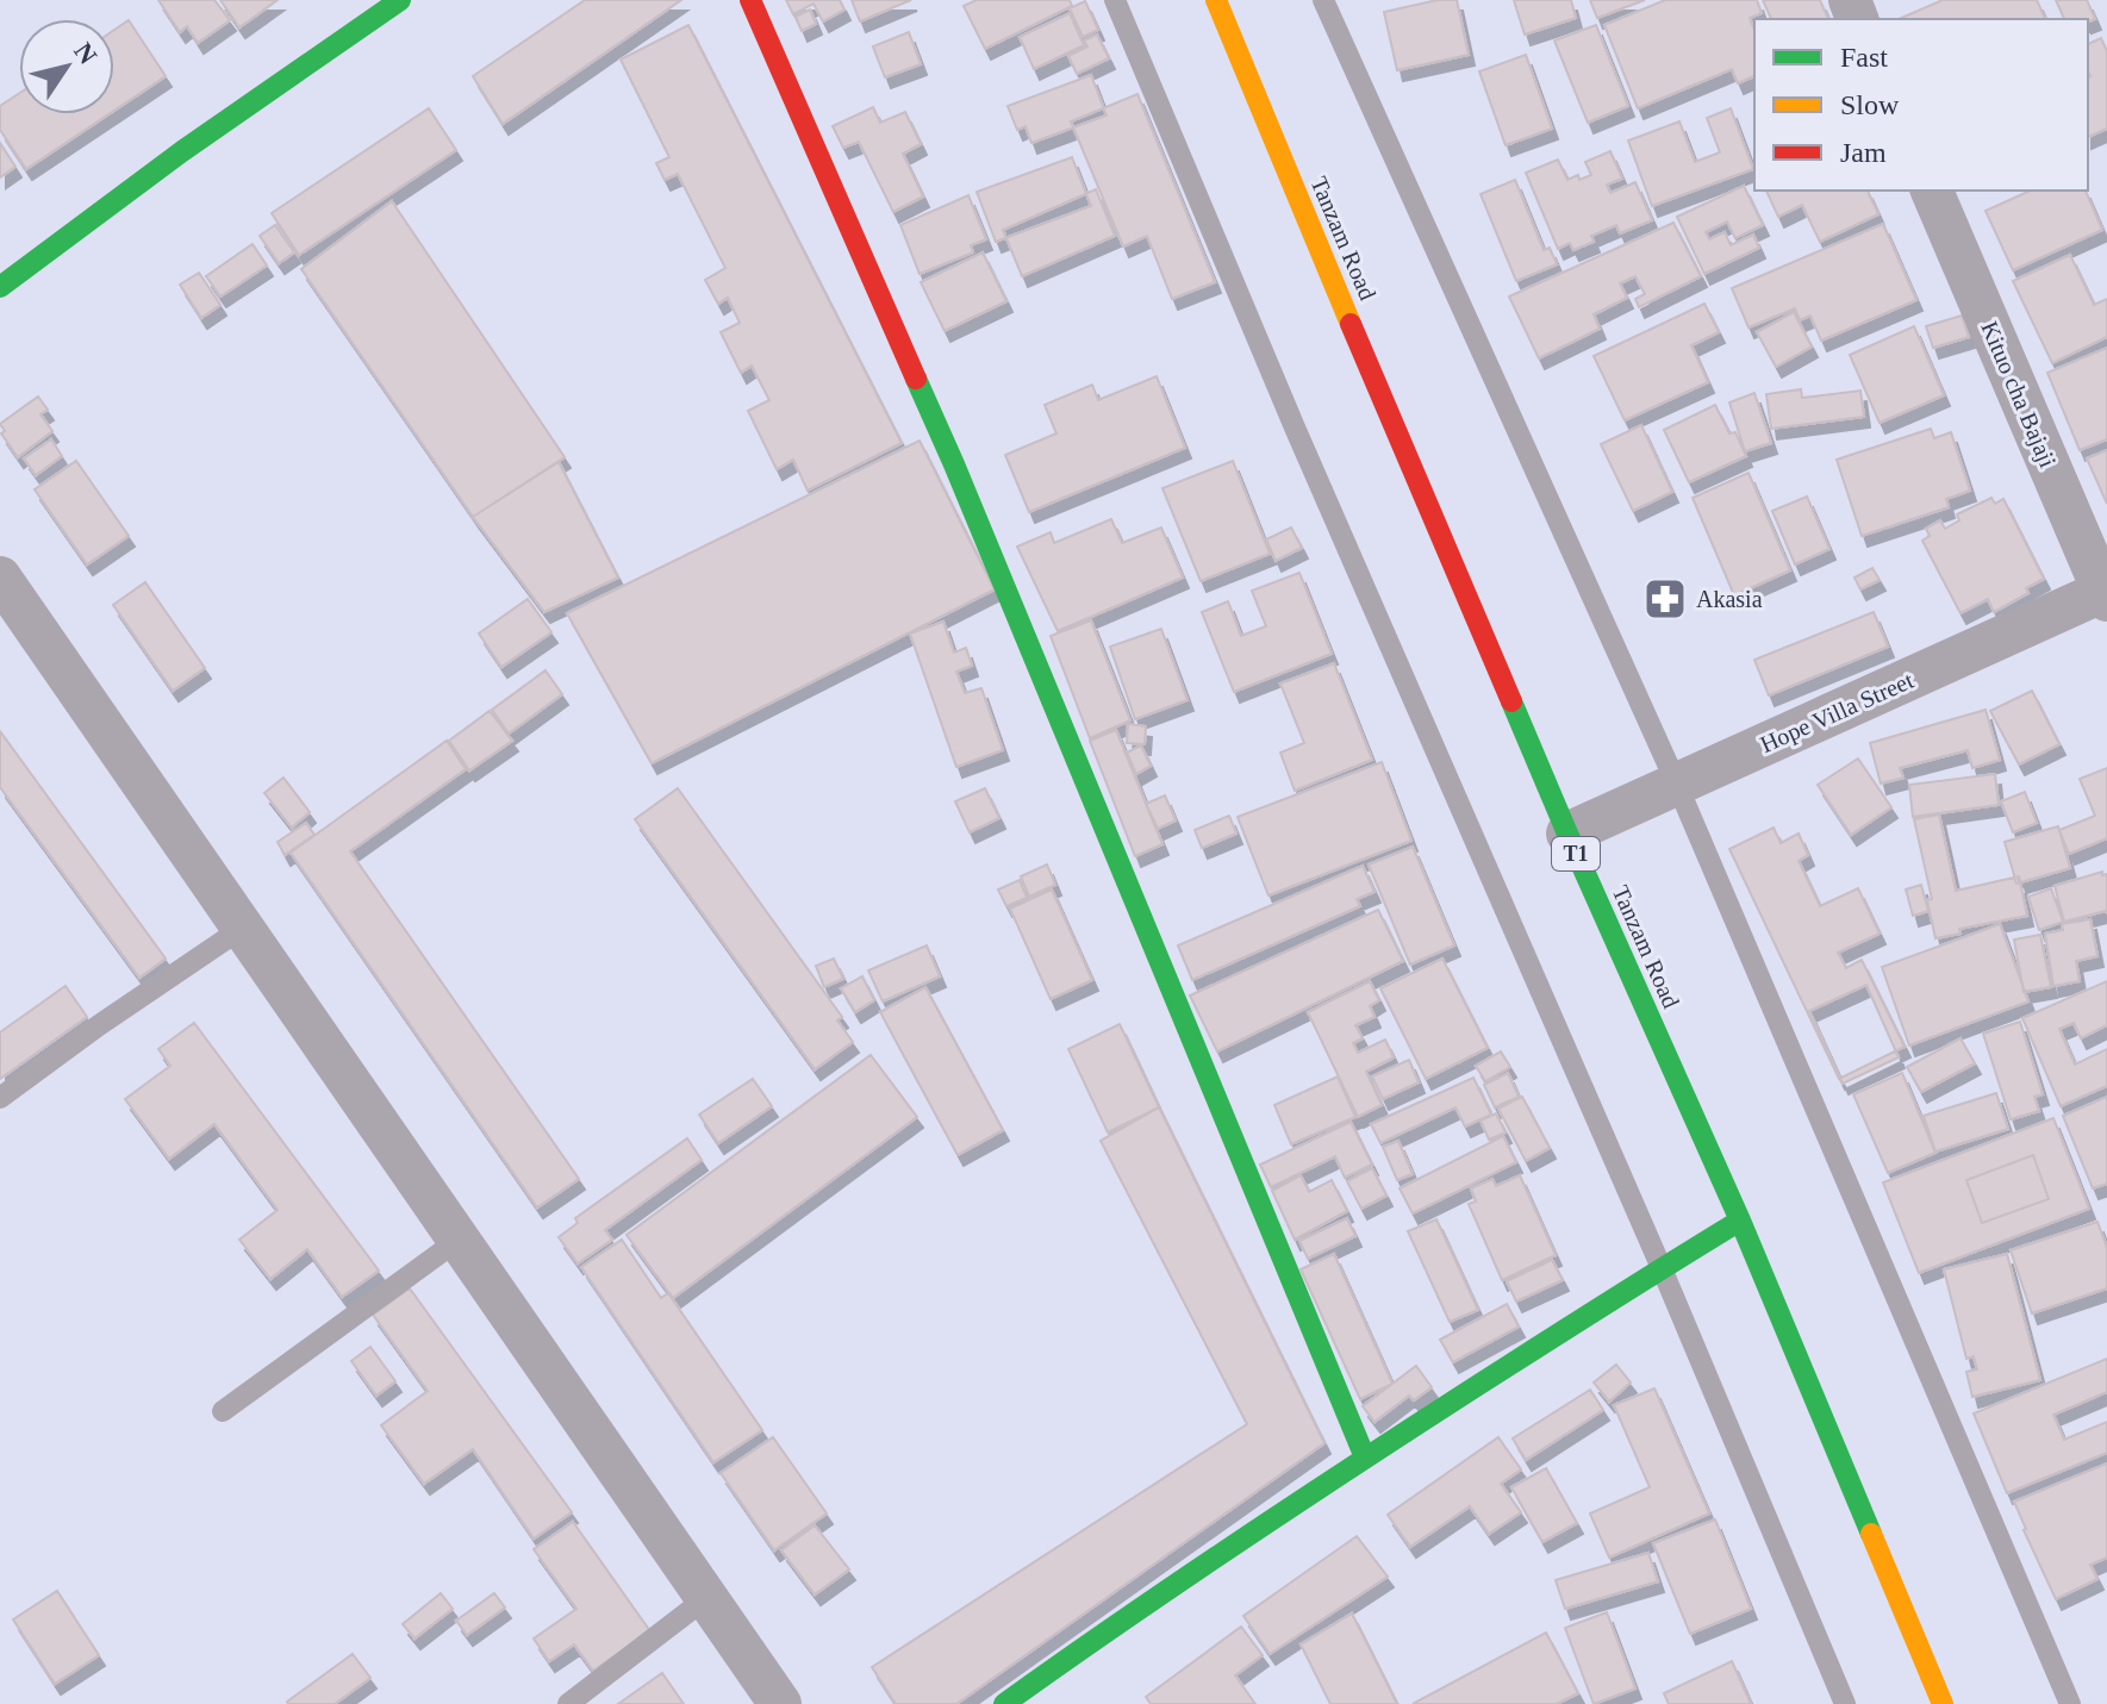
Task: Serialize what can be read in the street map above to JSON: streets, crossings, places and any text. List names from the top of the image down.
{
  "streets": {
    "main road": ["Tanzam Road", "T1"],
    "street": ["Kituo cha Bajaji", "Hope Villa Street"]
  },
  "crossings": [
    ["Tanzam Road", "Hope Villa Street"],
    ["Kituo cha Bajaji", "Hope Villa Street"]
  ],
  "places": {
    "pharmacy": ["Akasia"]
  },
  "legend": ["Fast", "Slow", "Jam"],
  "north": "top right"
}
